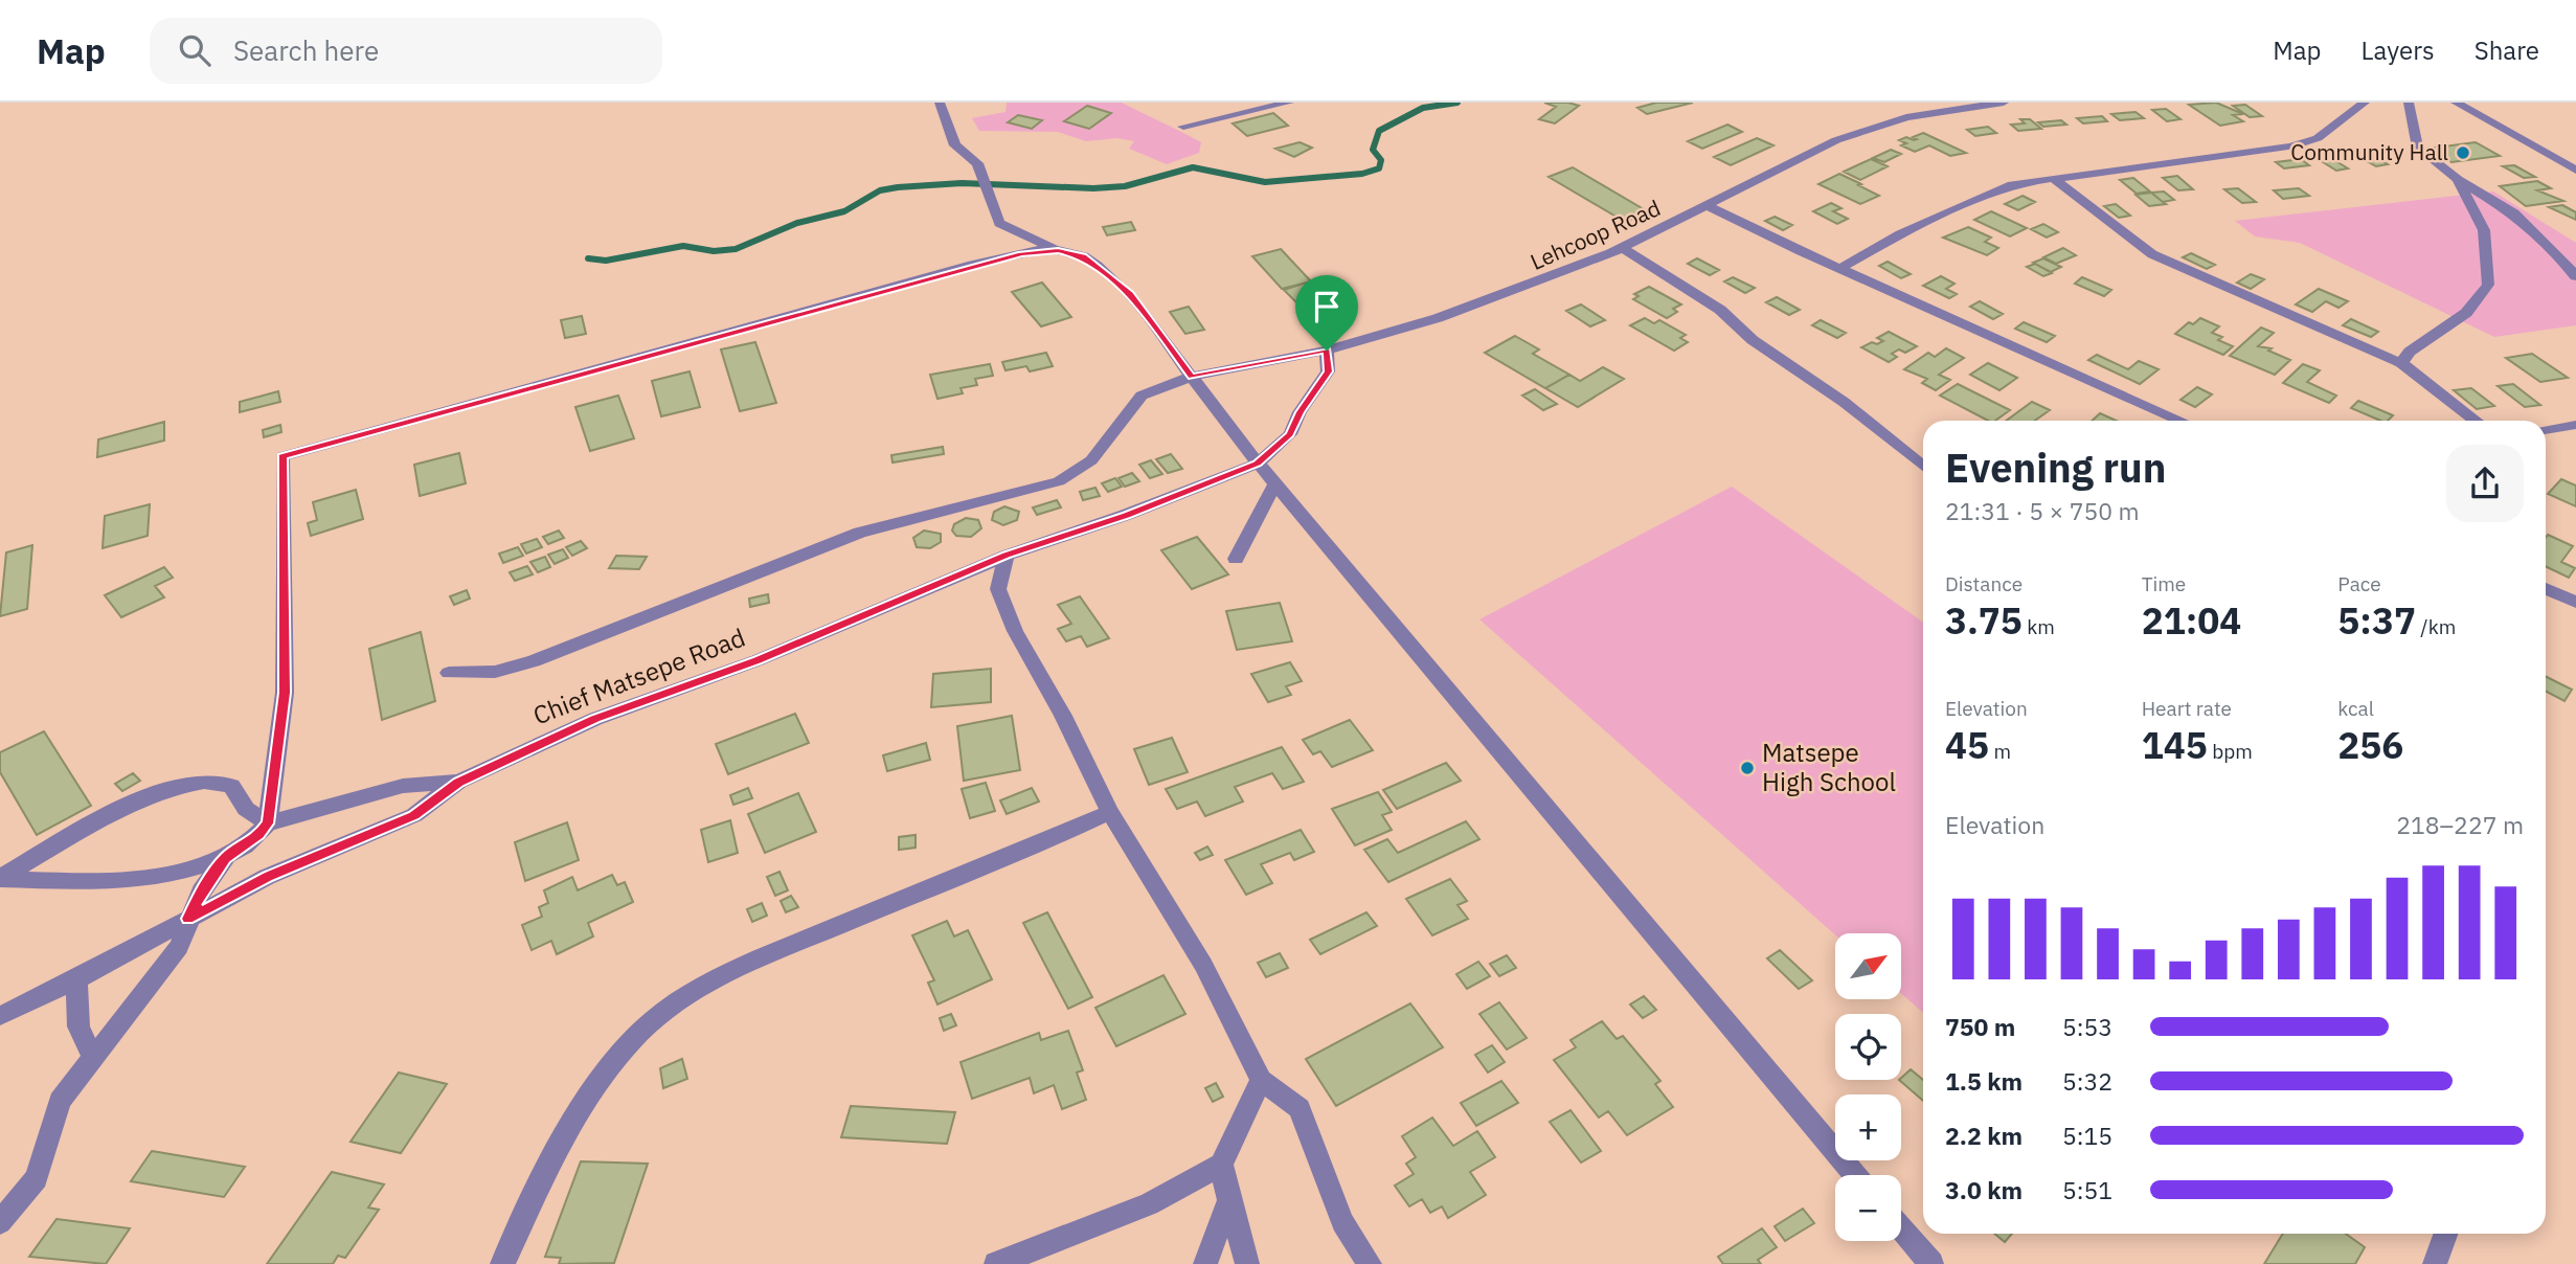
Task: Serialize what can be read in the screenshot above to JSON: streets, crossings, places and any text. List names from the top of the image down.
{
  "streets": {
    "street": ["Lehcoop Road", "Chief Matsepe Road"]
  },
  "places": ["Community Hall", "Matsepe High School"],
  "north": "top right",
  "page": {
    "header": "Map",
    "search": "Search here",
    "nav": ["Map", "Layers", "Share"],
    "heading": ["Evening run", "21:31 · 5 × 750 m"],
    "stats": [
      ["Distance", "3.75 km"],
      ["Time", "21:04"],
      ["Pace", "5:37 /km"],
      ["Elevation", "45 m"],
      ["Heart rate", "145 bpm"],
      ["kcal", "256"]
    ],
    "chart": ["Elevation", "218–227 m"],
    "map_buttons": ["+", "−"],
    "list": [
      {
        "name": "750 m",
        "note": "5:53"
      },
      {
        "name": "1.5 km",
        "note": "5:32"
      },
      {
        "name": "2.2 km",
        "note": "5:15"
      },
      {
        "name": "3.0 km",
        "note": "5:51"
      }
    ]
  }
}
